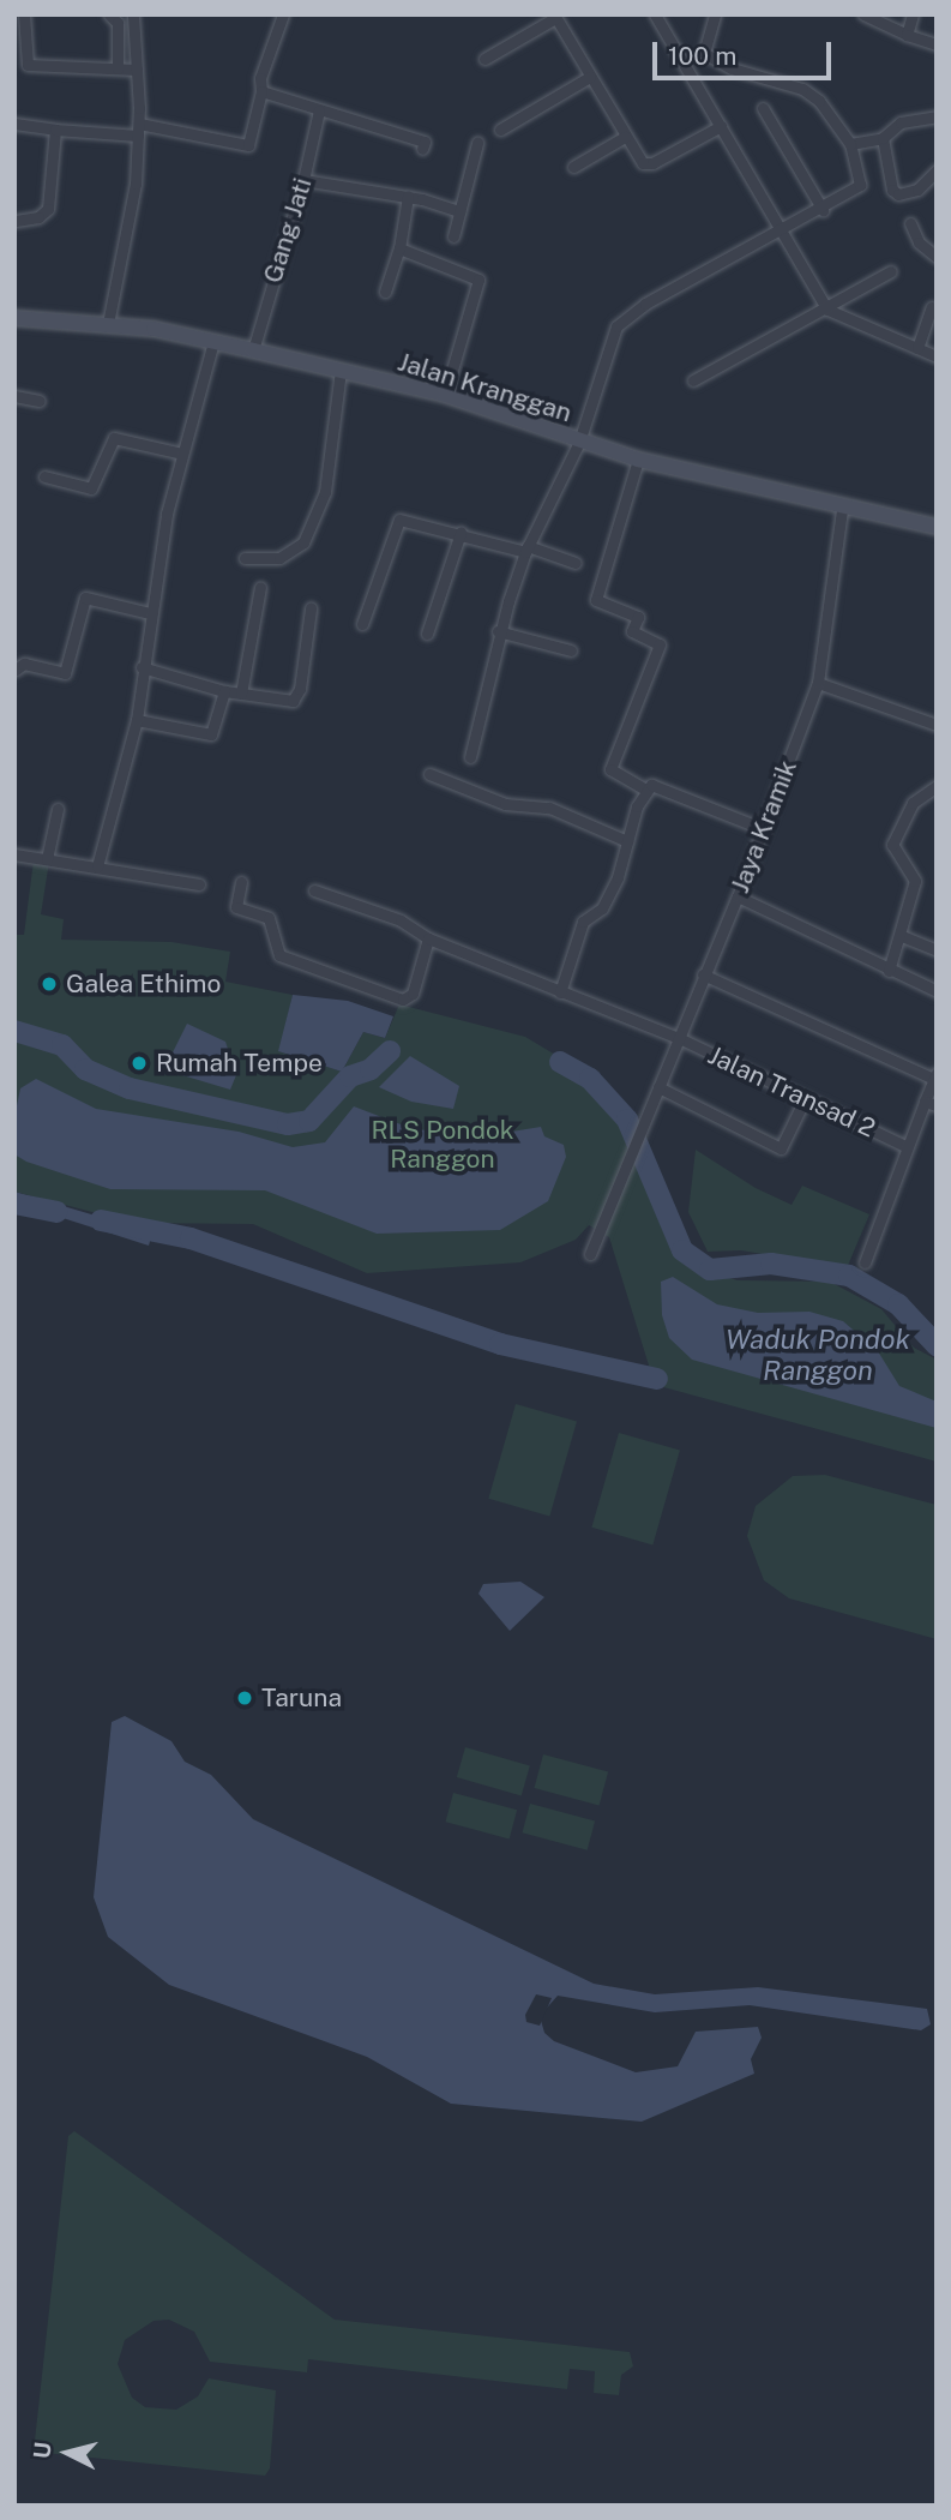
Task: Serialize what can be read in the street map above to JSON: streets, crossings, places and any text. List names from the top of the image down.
{
  "streets": {
    "main road": ["Jalan Kranggan"],
    "street": ["Gang Jati", "Jaya Kramik", "Jalan Transad 2"]
  },
  "crossings": [
    ["Gang Jati", "Jalan Kranggan"],
    ["Jalan Kranggan", "Jaya Kramik"],
    ["Jaya Kramik", "Jalan Transad 2"]
  ],
  "water": ["Waduk Pondok Ranggon"],
  "parks": ["RLS Pondok Ranggon"],
  "places": ["Galea Ethimo", "Rumah Tempe", "Taruna"],
  "scale_bar": "100 m",
  "north": "left"
}
